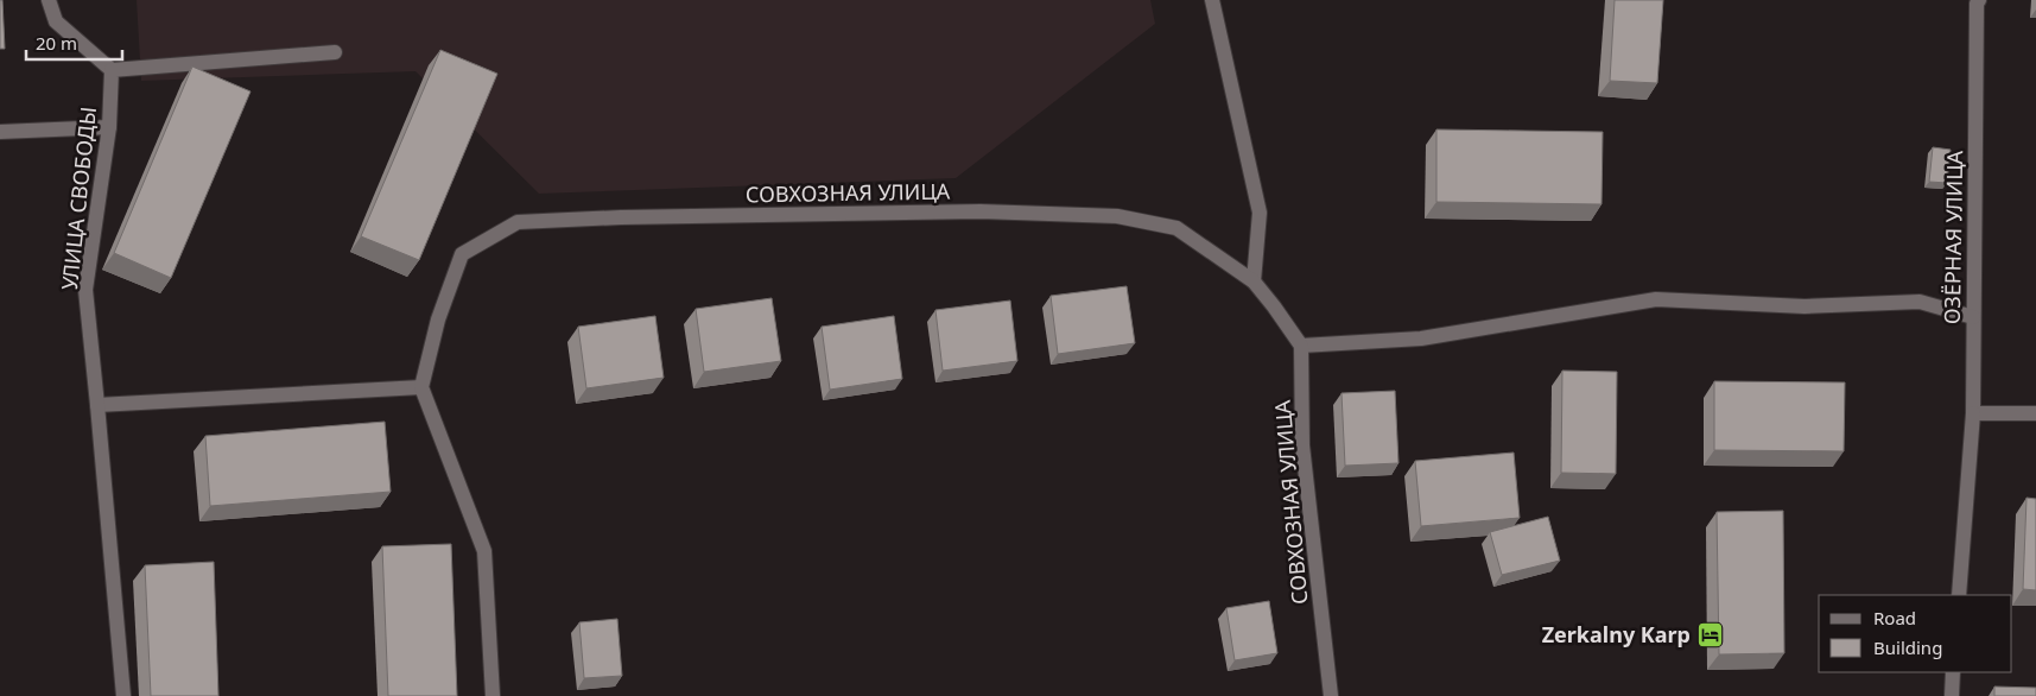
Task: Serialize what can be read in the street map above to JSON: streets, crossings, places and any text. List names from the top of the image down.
{
  "streets": {
    "street": ["СОВХОЗНАЯ УЛИЦА", "УЛИЦА СВОБОДЫ", "ОЗЁРНАЯ УЛИЦА"]
  },
  "places": {
    "hotel": ["Zerkalny Karp"]
  },
  "legend": ["Road", "Building"],
  "scale_bar": "20 m"
}
